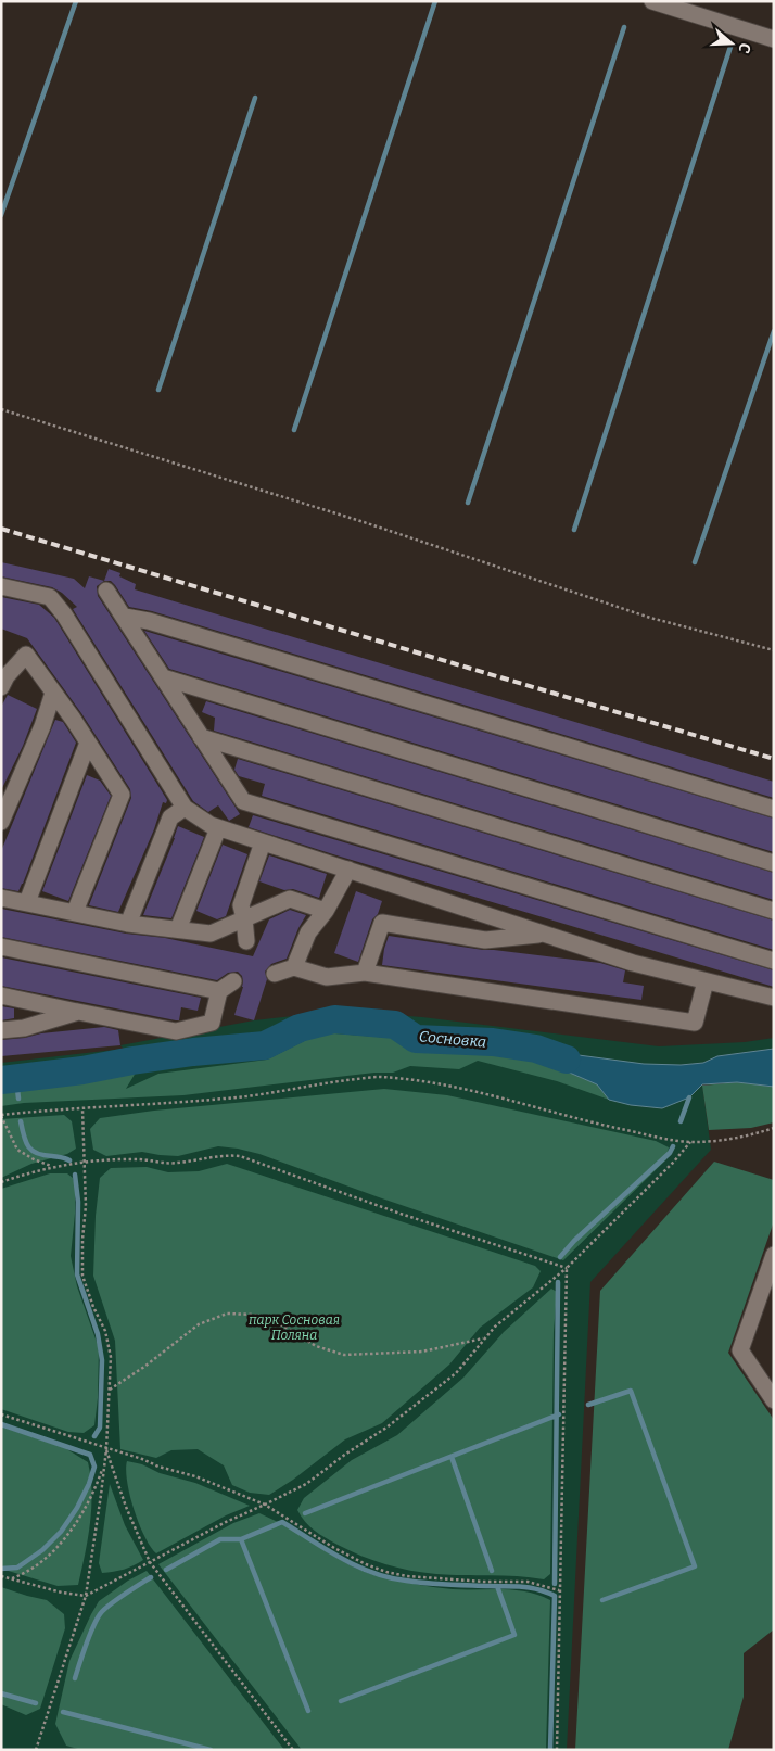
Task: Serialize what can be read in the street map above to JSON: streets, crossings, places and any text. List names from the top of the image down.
{
  "water": ["Сосновка"],
  "parks": ["парк Сосновая Поляна"],
  "north": "right"
}
